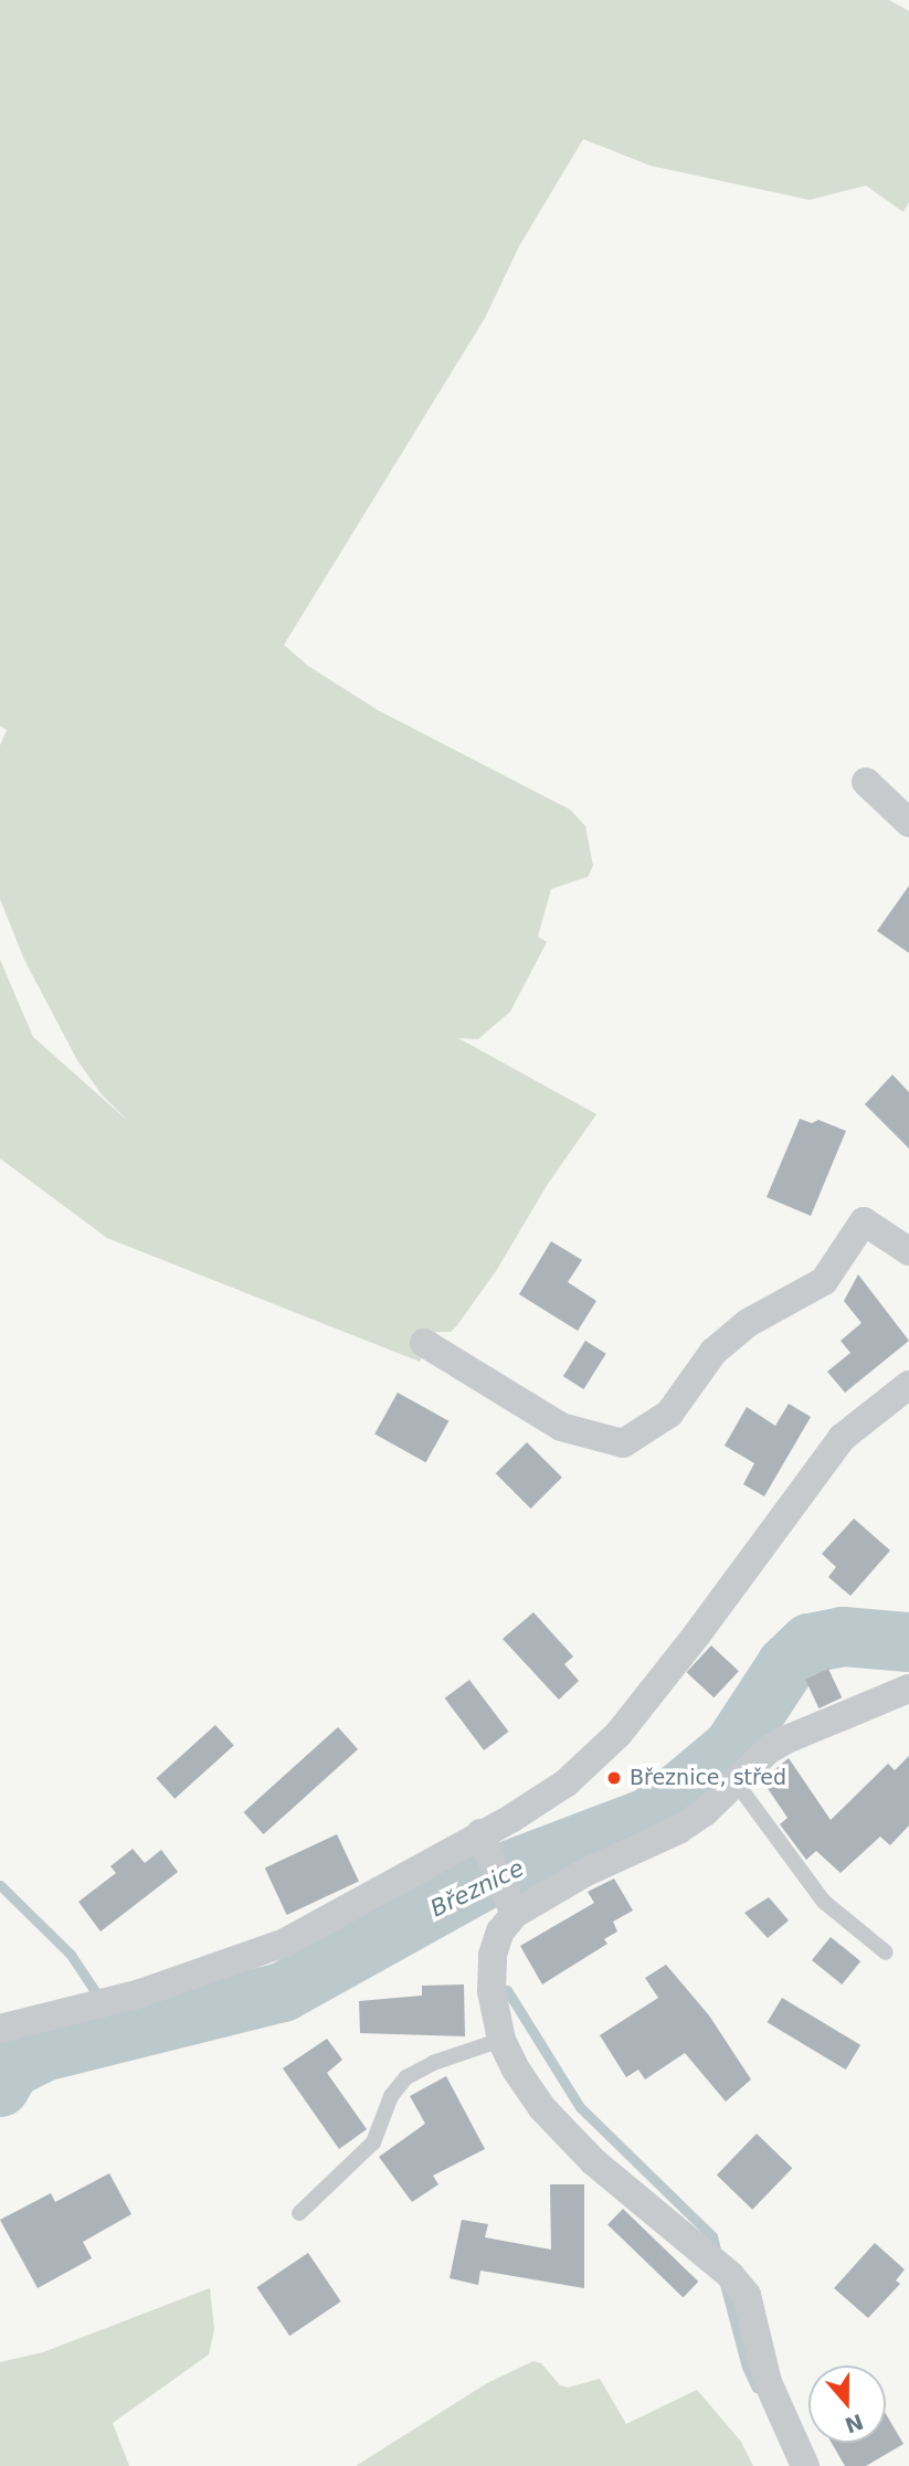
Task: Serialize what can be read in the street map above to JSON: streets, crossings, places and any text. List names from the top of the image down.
{
  "water": ["Březnice"],
  "places": ["Březnice, střed"],
  "north": "bottom"
}
